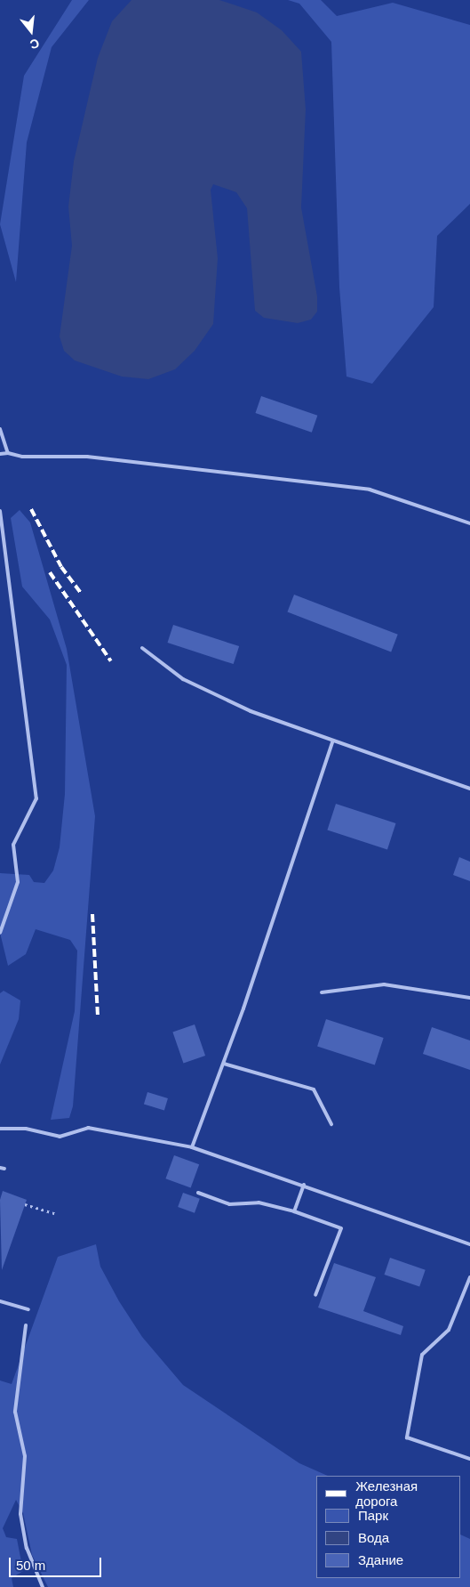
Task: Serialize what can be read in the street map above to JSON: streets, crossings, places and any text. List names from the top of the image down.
{
  "legend": [
    "Железная дорога",
    "Парк",
    "Вода",
    "Здание"
  ],
  "scale_bar": "50 m",
  "north": "bottom"
}
